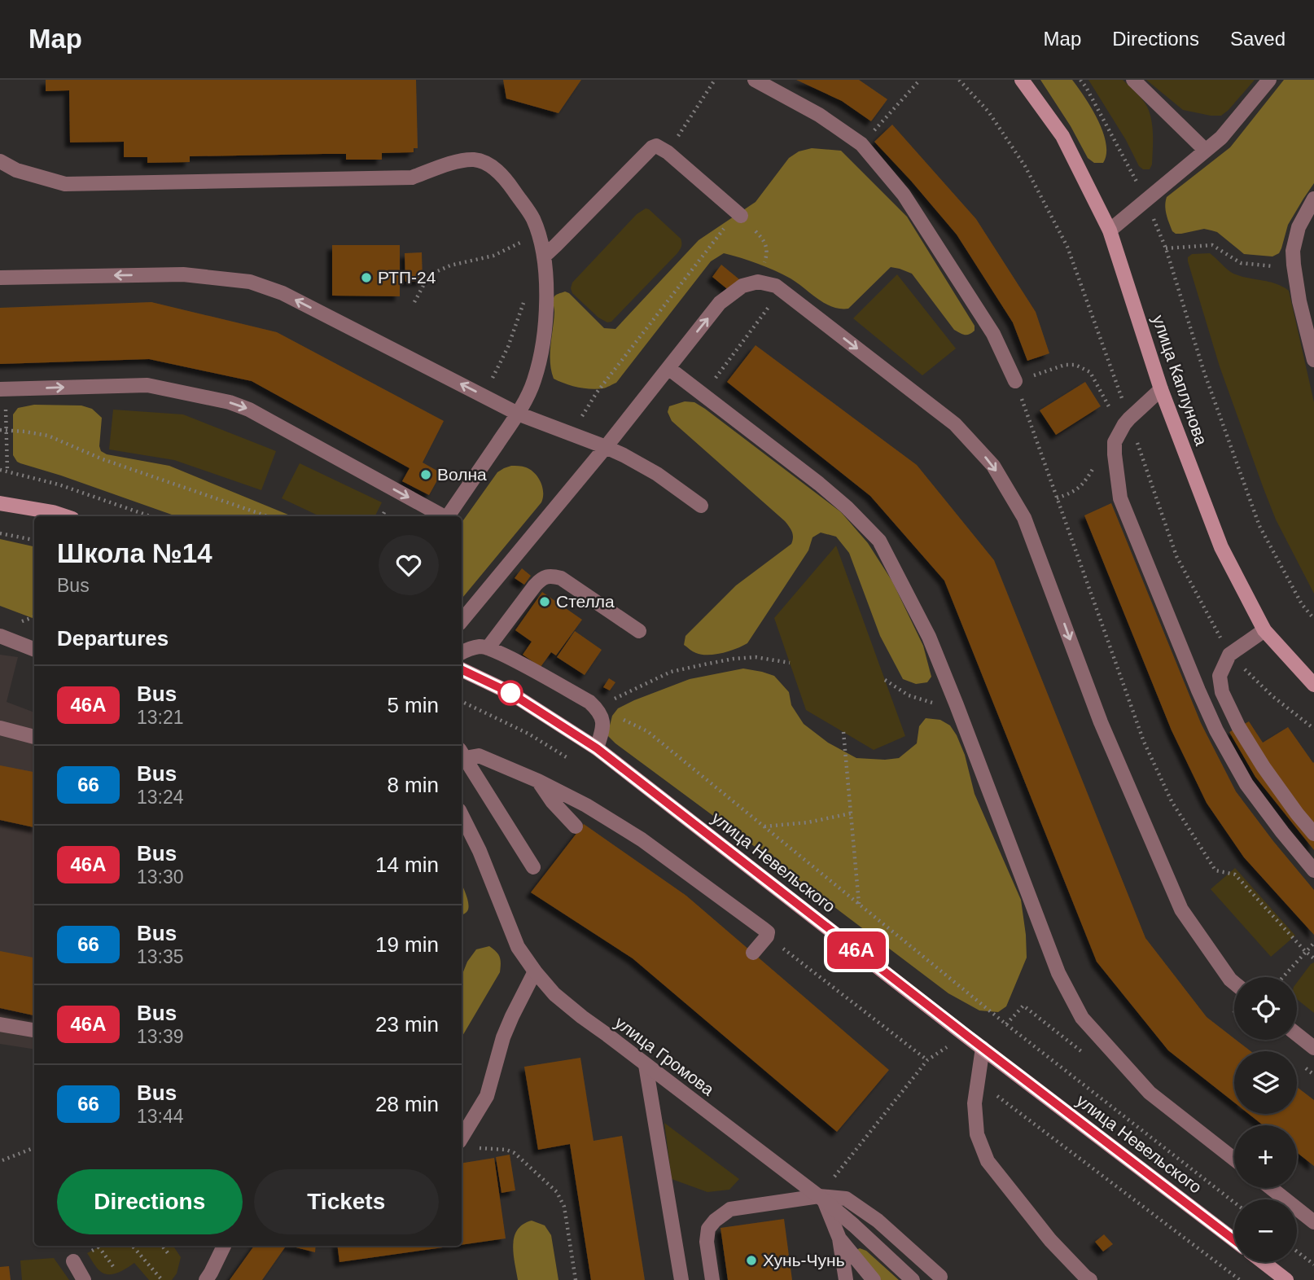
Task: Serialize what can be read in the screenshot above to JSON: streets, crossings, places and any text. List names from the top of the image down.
{
  "streets": {
    "main road": ["улица Каплунова", "улица Невельского"],
    "street": ["улица Громова"]
  },
  "places": [
    "РТП-24",
    "Волна",
    "Стелла",
    "Хунь-Чунь"
  ],
  "lines": ["bus line 46А"],
  "page": {
    "header": "Map",
    "nav": ["Map", "Directions", "Saved"],
    "on_map": "46А",
    "heading": [
      ["Школа №14", "Bus"],
      "Departures"
    ],
    "list": [
      {
        "mark": "46А",
        "name": "Bus",
        "note": "13:21",
        "value": "5 min"
      },
      {
        "mark": "66",
        "name": "Bus",
        "note": "13:24",
        "value": "8 min"
      },
      {
        "mark": "46А",
        "name": "Bus",
        "note": "13:30",
        "value": "14 min"
      },
      {
        "mark": "66",
        "name": "Bus",
        "note": "13:35",
        "value": "19 min"
      },
      {
        "mark": "46А",
        "name": "Bus",
        "note": "13:39",
        "value": "23 min"
      },
      {
        "mark": "66",
        "name": "Bus",
        "note": "13:44",
        "value": "28 min"
      }
    ],
    "map_buttons": ["+", "−"],
    "buttons": ["Directions", "Tickets"]
  }
}
